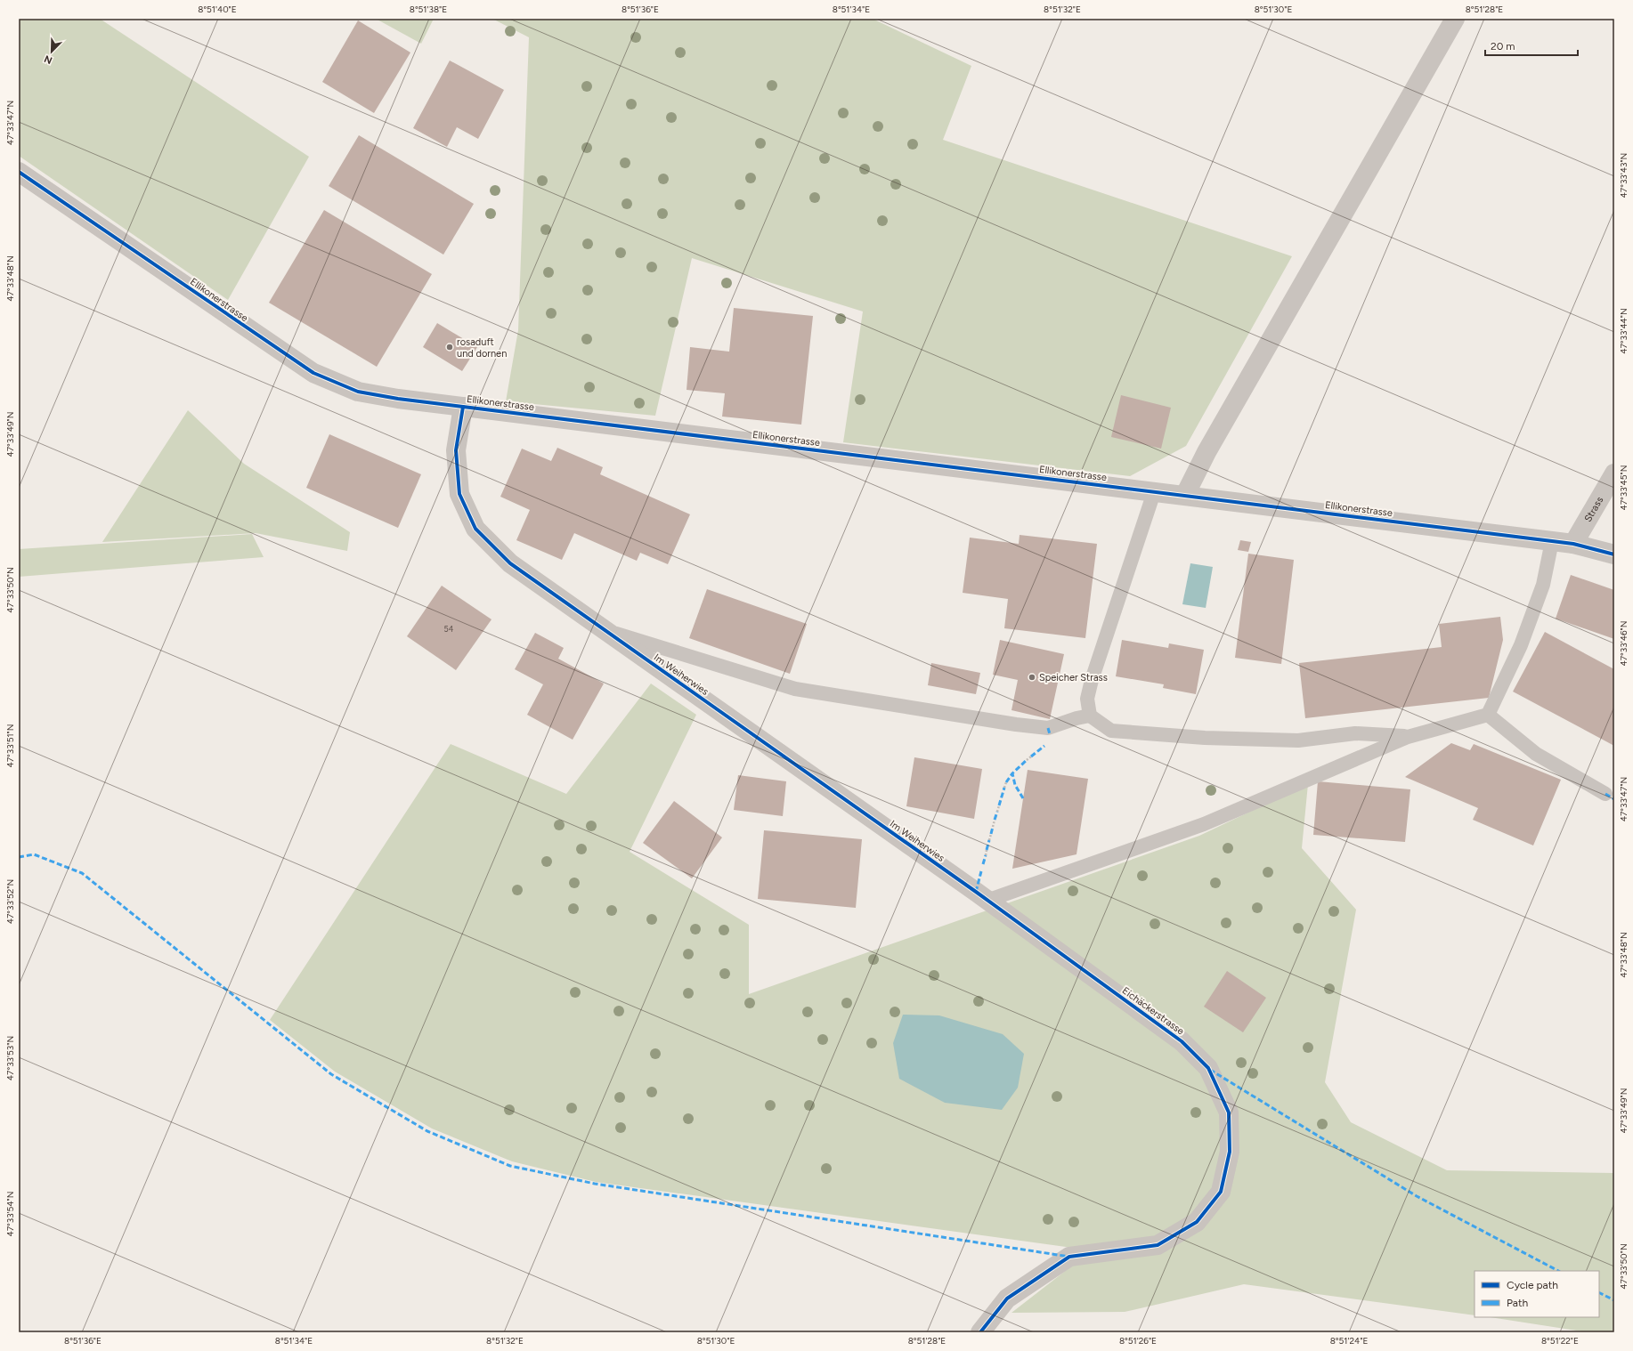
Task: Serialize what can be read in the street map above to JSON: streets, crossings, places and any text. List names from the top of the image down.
{
  "streets": {
    "street": [
      "Ellikonerstrasse",
      "Strass",
      "Im Weiherwies",
      "Eichäckerstrasse"
    ]
  },
  "crossings": [
    ["Ellikonerstrasse", "Strass"],
    ["Ellikonerstrasse", "Im Weiherwies"],
    ["Im Weiherwies", "Eichäckerstrasse"]
  ],
  "places": ["rosaduft und dornen", "Speicher Strass"],
  "house_numbers": ["54"],
  "legend": ["Cycle path", "Path"],
  "scale_bar": "20 m",
  "north": "bottom left",
  "coordinates": [
    "8°51'40\"E",
    "8°51'38\"E",
    "8°51'36\"E",
    "8°51'34\"E",
    "8°51'32\"E",
    "8°51'30\"E",
    "8°51'28\"E",
    "47°33'47\"N",
    "47°33'43\"N",
    "47°33'48\"N",
    "47°33'44\"N",
    "47°33'49\"N",
    "47°33'45\"N",
    "47°33'50\"N",
    "47°33'46\"N",
    "47°33'51\"N",
    "47°33'52\"N",
    "47°33'53\"N",
    "47°33'54\"N",
    "8°51'26\"E",
    "8°51'24\"E",
    "8°51'22\"E"
  ]
}
